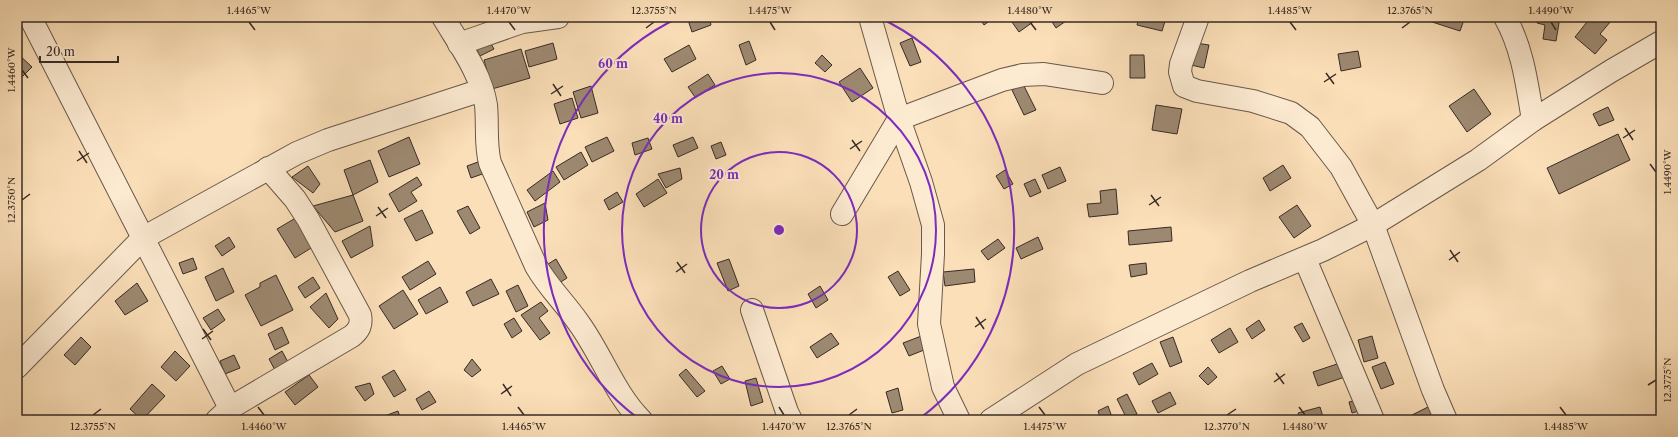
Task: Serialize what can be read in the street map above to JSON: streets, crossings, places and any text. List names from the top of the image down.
{
  "scale_bar": "20 m",
  "coordinates": [
    "1.4465°W",
    "1.4470°W",
    "12.3755°N",
    "1.4475°W",
    "1.4480°W",
    "1.4485°W",
    "12.3765°N",
    "1.4490°W",
    "1.4460°W",
    "12.3750°N",
    "12.3775°N",
    "12.3770°N"
  ],
  "rings": ["60 m", "40 m", "20 m"]
}
